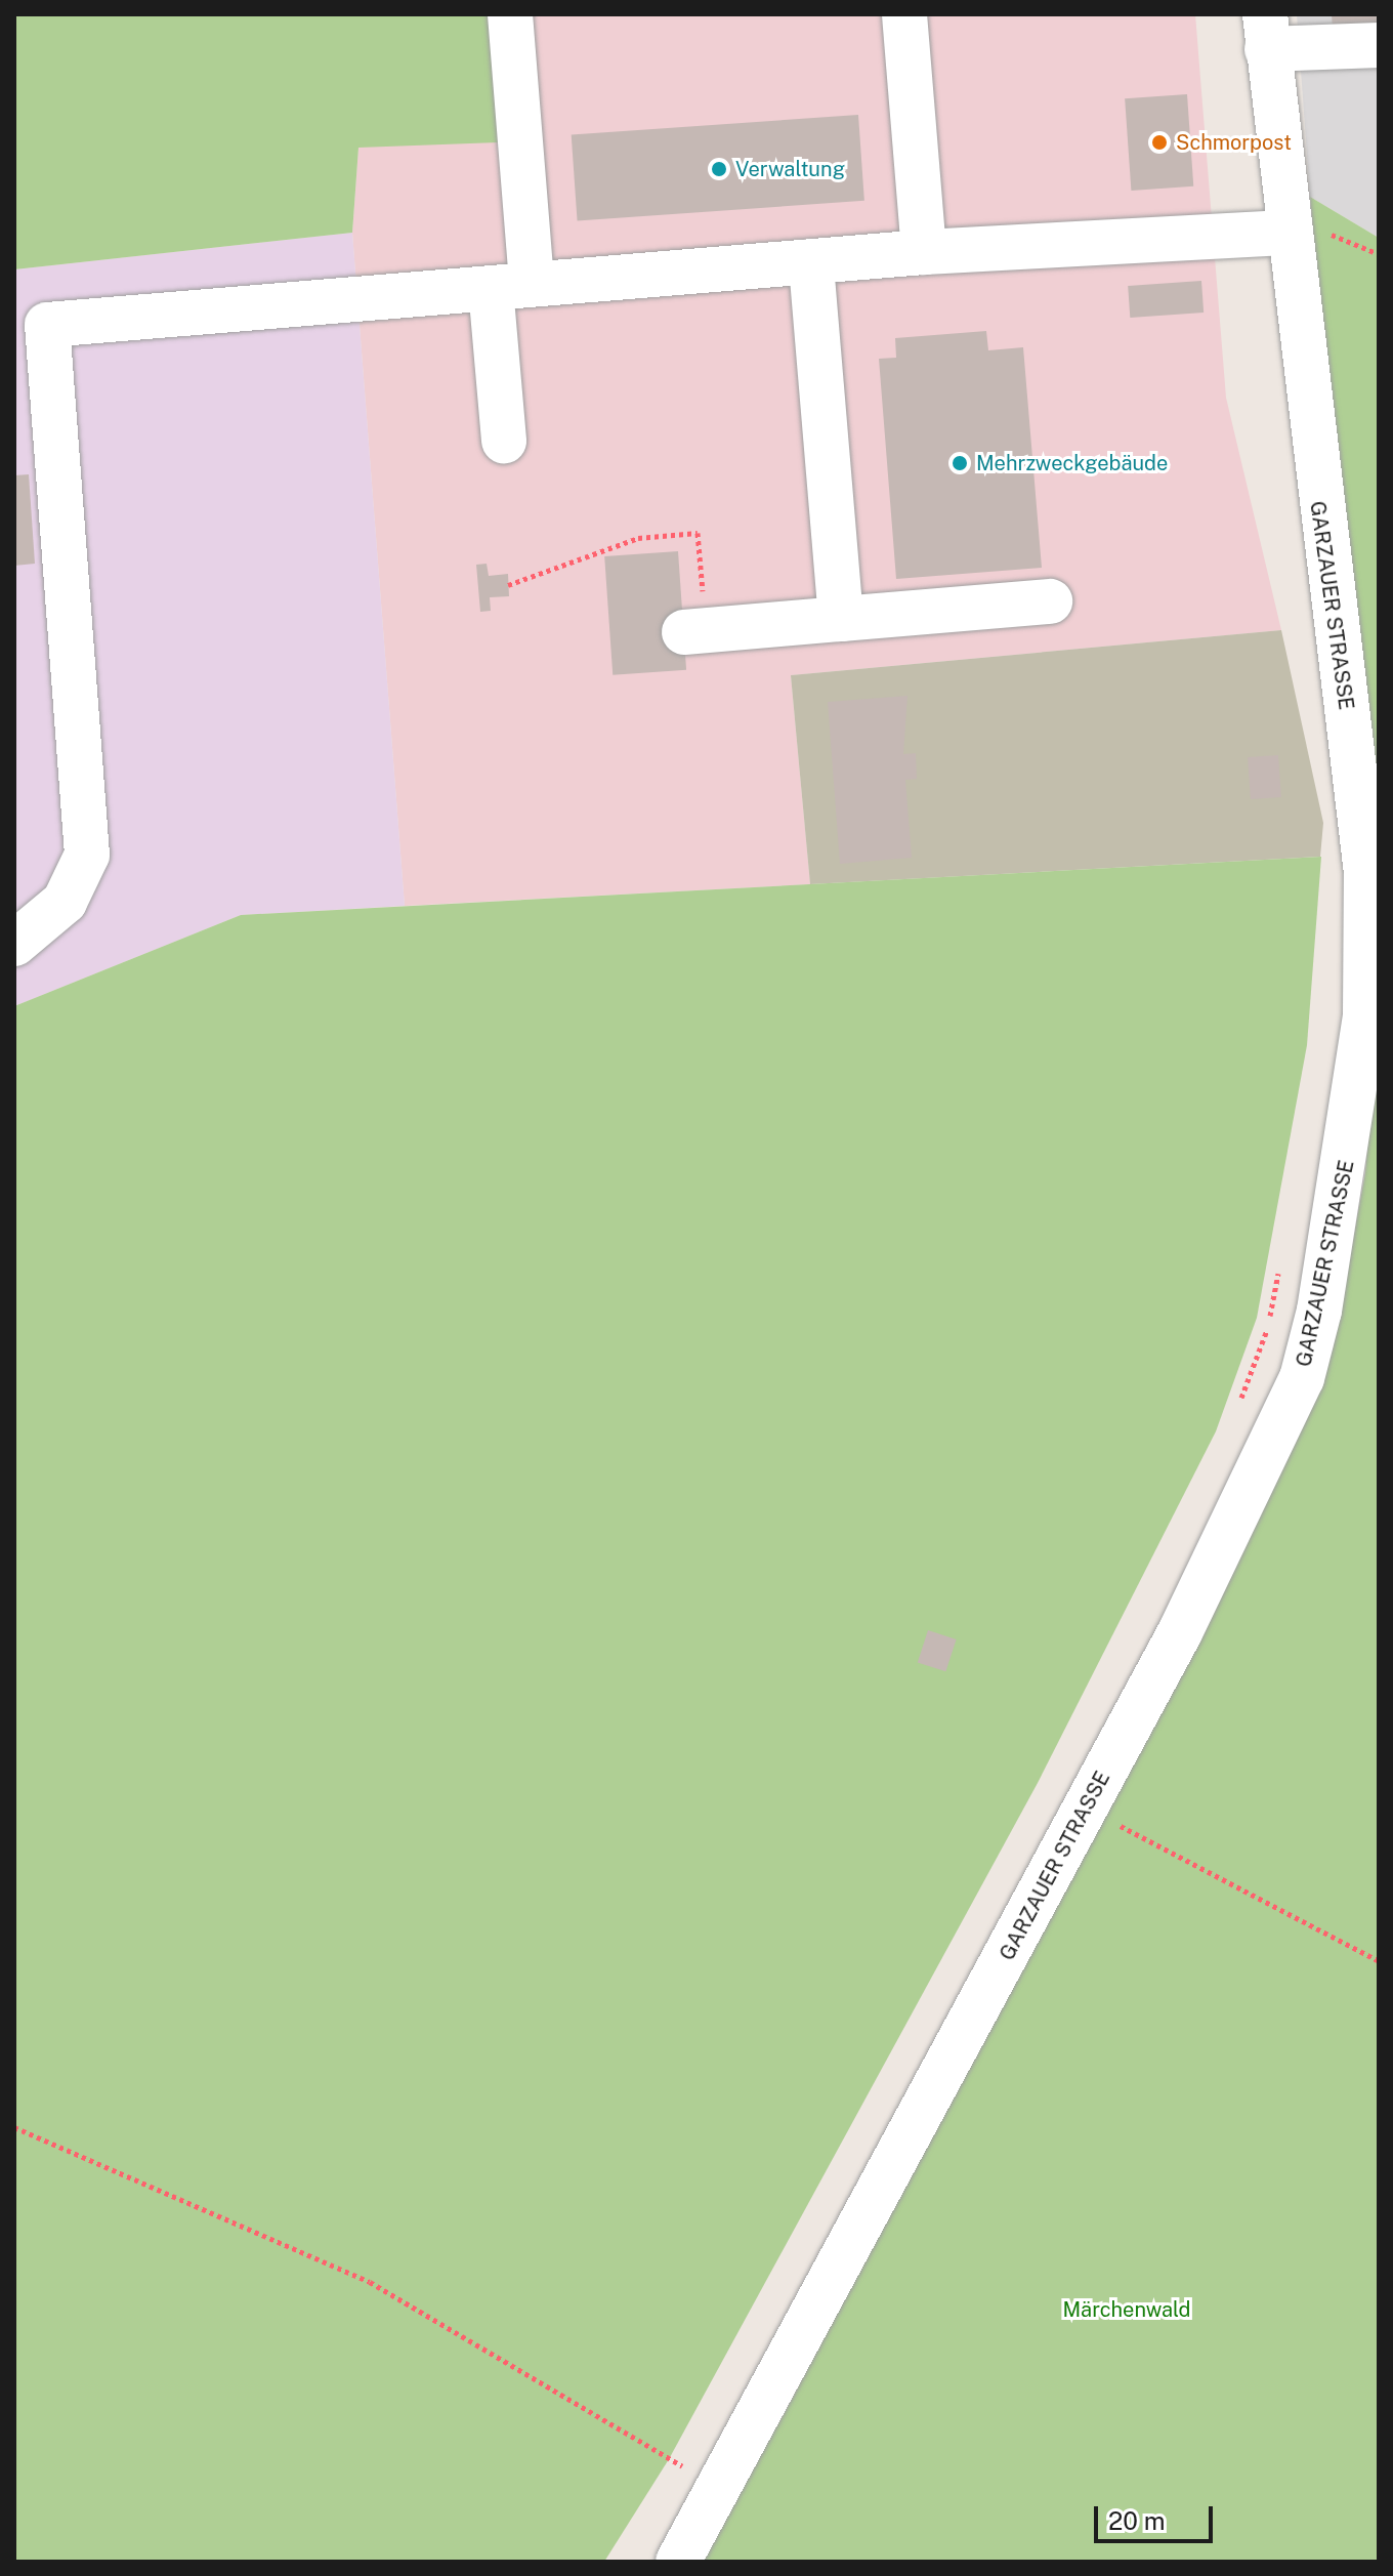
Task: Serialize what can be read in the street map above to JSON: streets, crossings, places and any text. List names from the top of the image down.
{
  "streets": {
    "street": ["GARZAUER STRASSE"]
  },
  "parks": ["Märchenwald"],
  "places": ["Schmorpost", "Verwaltung", "Mehrzweckgebäude"],
  "scale_bar": "20 m"
}
